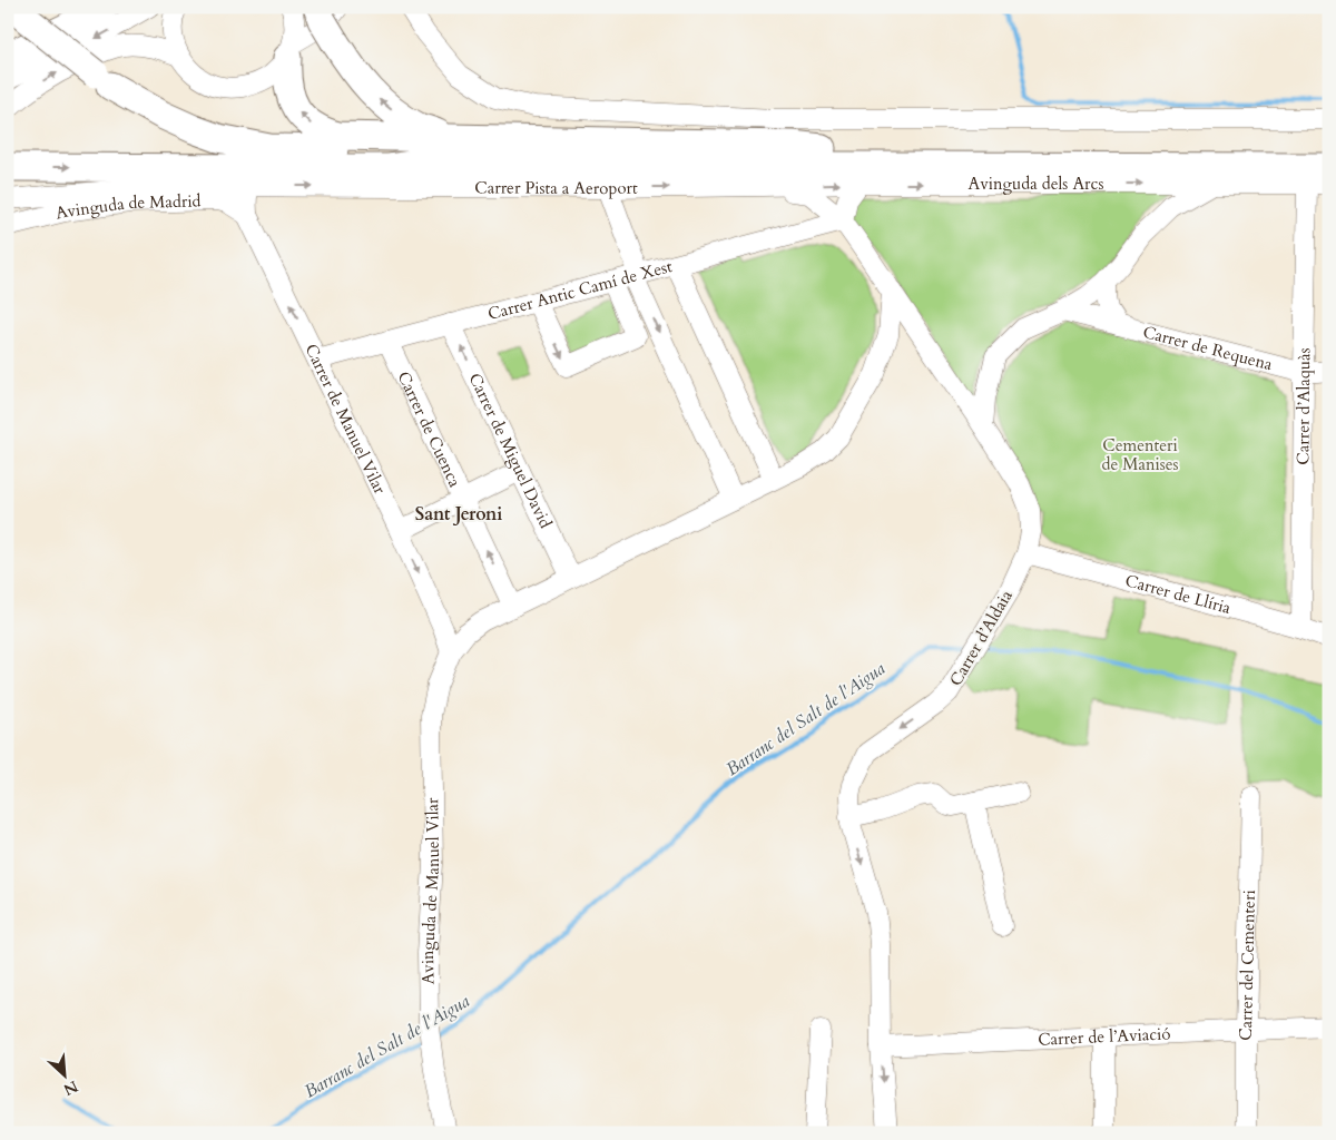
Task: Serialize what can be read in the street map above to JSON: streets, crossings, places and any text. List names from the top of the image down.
{
  "streets": {
    "street": [
      "Avinguda dels Arcs",
      "Carrer Pista a Aeroport",
      "Avinguda de Madrid",
      "Carrer Antic Camí de Xest",
      "Carrer de Requena",
      "Carrer d’Alaquàs",
      "Carrer de Manuel Vilar",
      "Carrer de Cuenca",
      "Carrer de Miguel David",
      "Carrer de Llíria",
      "Carrer d’Aldaia",
      "Avinguda de Manuel Vilar",
      "Carrer del Cementeri",
      "Carrer de l’Aviació"
    ]
  },
  "crossings": [
    ["Avinguda dels Arcs", "Carrer Pista a Aeroport"],
    ["Avinguda dels Arcs", "Carrer de Requena"],
    ["Avinguda dels Arcs", "Carrer d’Alaquàs"],
    ["Avinguda dels Arcs", "Carrer d’Aldaia"],
    ["Carrer Pista a Aeroport", "Avinguda de Madrid"],
    ["Carrer Pista a Aeroport", "Carrer d’Aldaia"],
    ["Avinguda de Madrid", "Carrer de Manuel Vilar"],
    ["Carrer Antic Camí de Xest", "Carrer de Cuenca"],
    ["Carrer Antic Camí de Xest", "Carrer de Miguel David"],
    ["Carrer Antic Camí de Xest", "Carrer d’Aldaia"],
    ["Carrer de Requena", "Carrer d’Alaquàs"],
    ["Carrer d’Alaquàs", "Carrer de Llíria"],
    ["Carrer de Manuel Vilar", "Avinguda de Manuel Vilar"],
    ["Carrer de Cuenca", "Avinguda de Manuel Vilar"],
    ["Carrer de Miguel David", "Avinguda de Manuel Vilar"],
    ["Carrer de Llíria", "Carrer d’Aldaia"],
    ["Carrer d’Aldaia", "Avinguda de Manuel Vilar"],
    ["Carrer d’Aldaia", "Carrer de l’Aviació"],
    ["Carrer del Cementeri", "Carrer de l’Aviació"]
  ],
  "one_way": ["Carrer de Cuenca", "Carrer de Miguel David", "Carrer d’Aldaia"],
  "districts": ["Sant Jeroni"],
  "water": ["Barranc del Salt de l'Aigua"],
  "parks": ["Cementeri de Manises"],
  "north": "bottom right"
}
